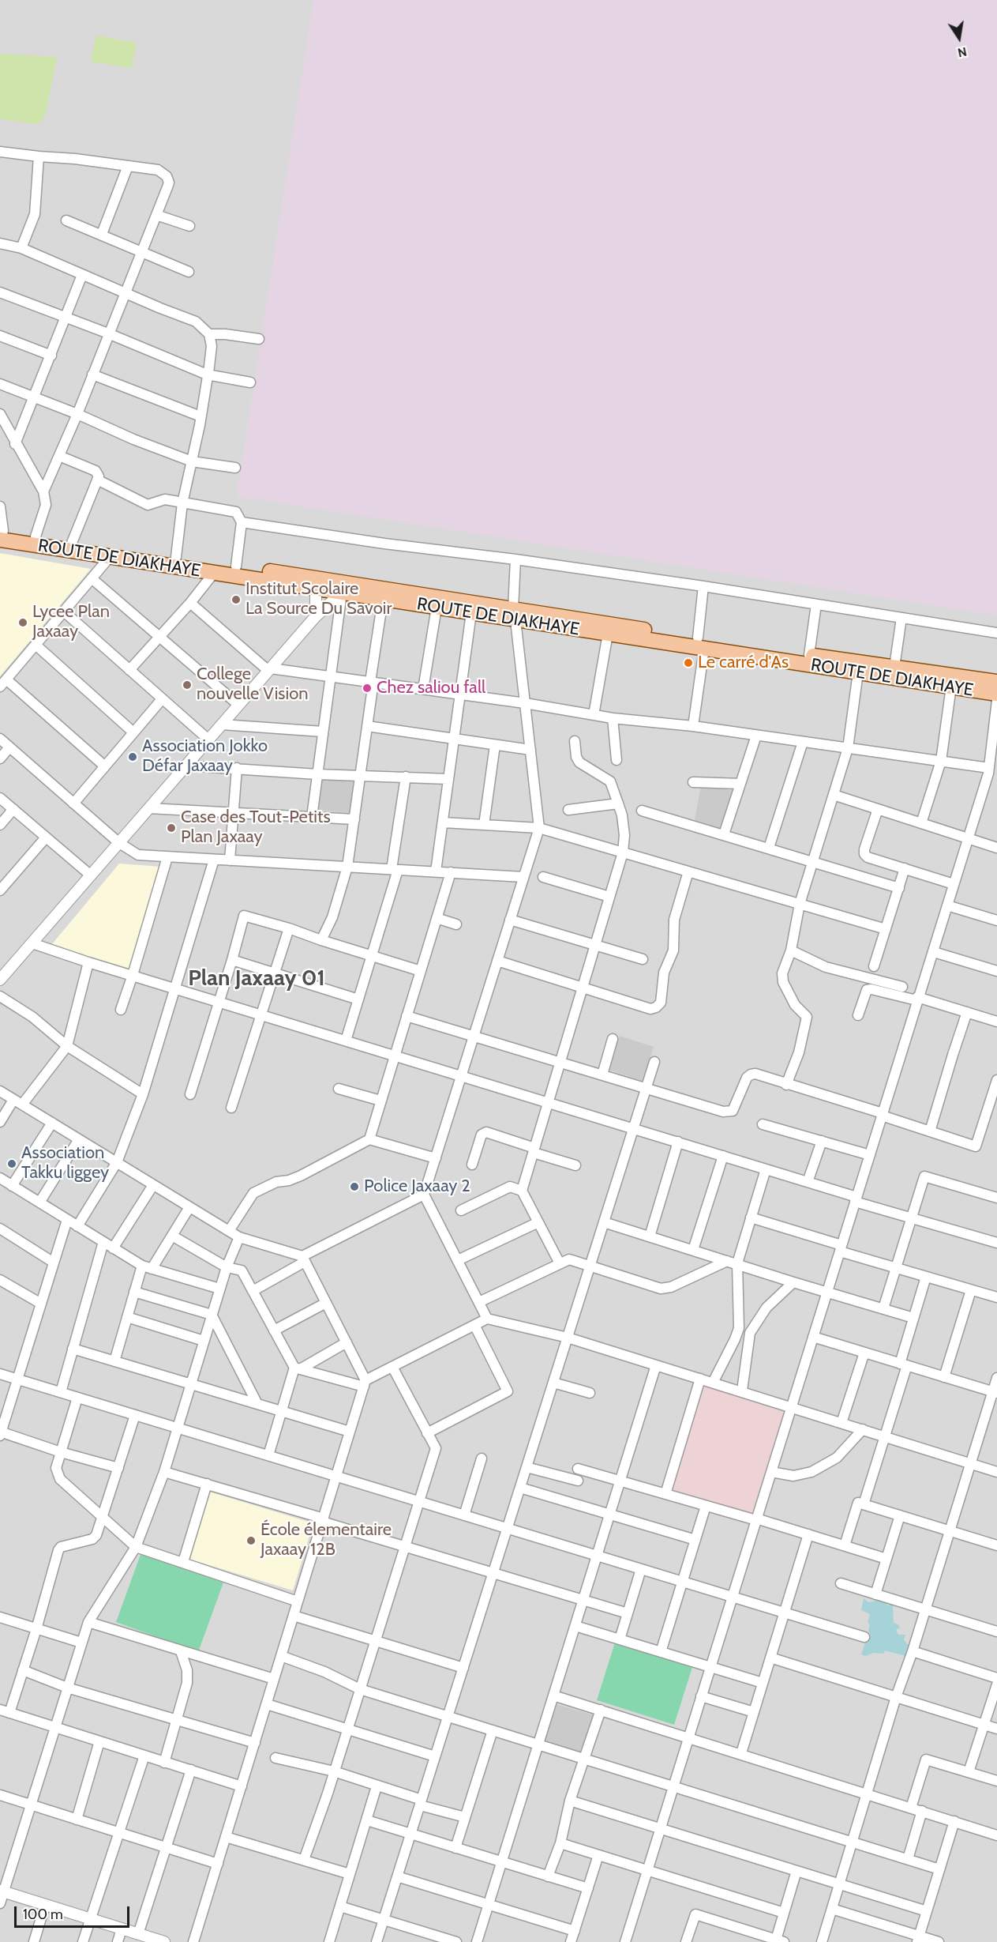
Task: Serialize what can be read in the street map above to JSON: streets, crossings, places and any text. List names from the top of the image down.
{
  "streets": {
    "main road": ["ROUTE DE DIAKHAYE"]
  },
  "districts": ["Plan Jaxaay 01"],
  "places": [
    "Institut Scolaire La Source Du Savoir",
    "Lycee Plan Jaxaay",
    "Le carré d'As",
    "College nouvelle Vision",
    "Chez saliou fall",
    "Association Jokko Défar Jaxaay",
    "Case des Tout-Petits Plan Jaxaay",
    "Association Takku liggey",
    "Police Jaxaay 2",
    "École élementaire Jaxaay 12B"
  ],
  "scale_bar": "100 m",
  "north": "bottom"
}
